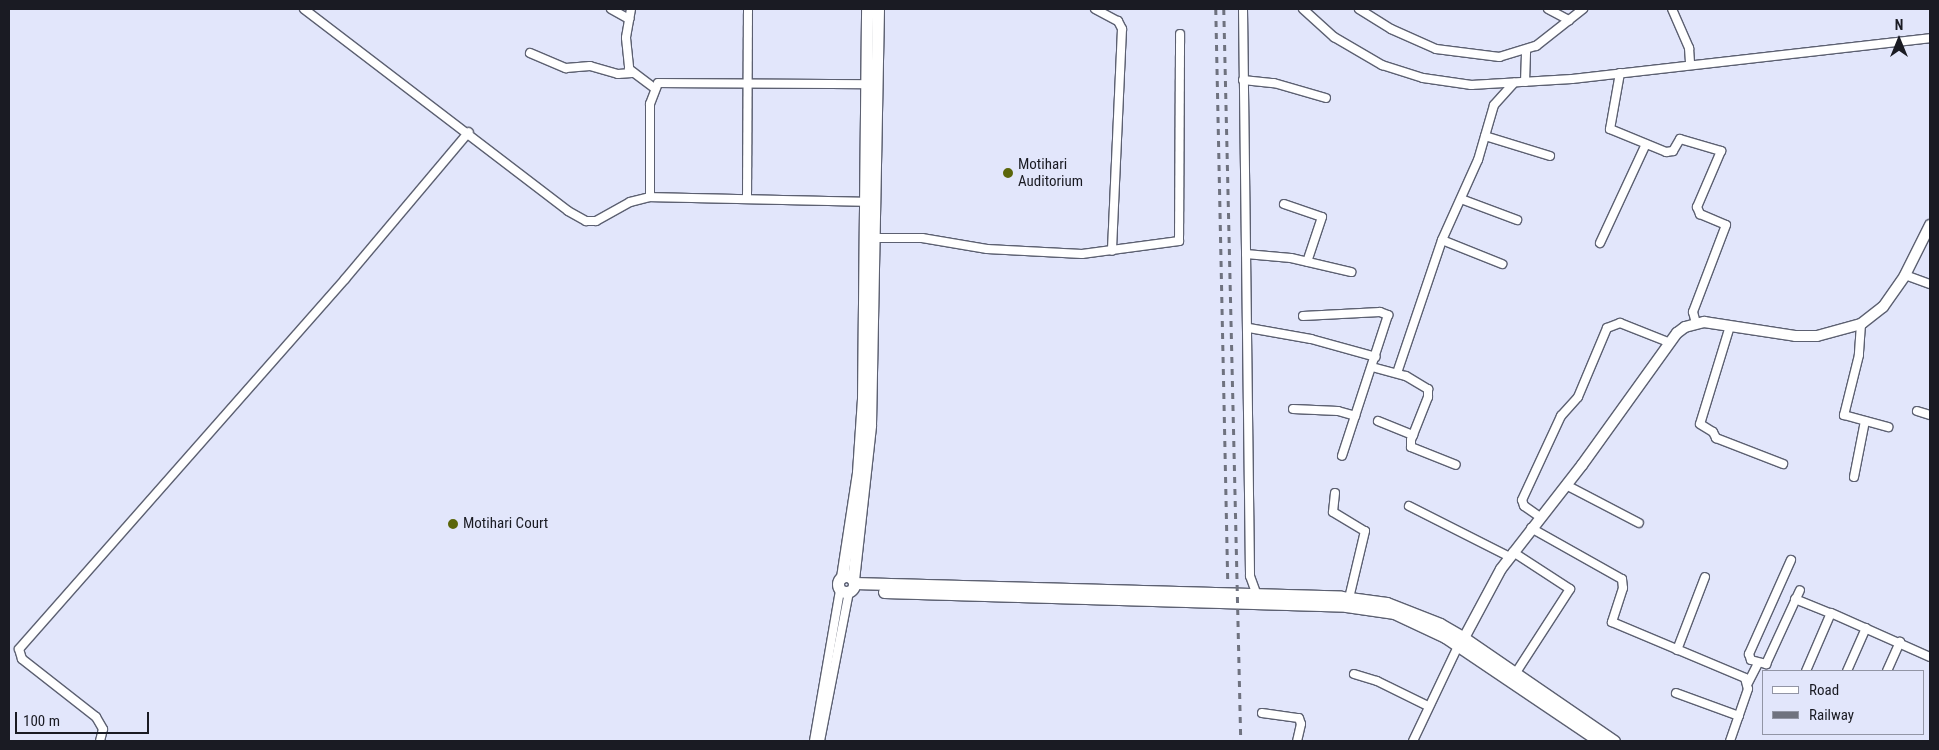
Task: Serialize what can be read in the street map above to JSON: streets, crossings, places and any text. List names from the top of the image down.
{
  "places": ["Motihari Auditorium", "Motihari Court"],
  "legend": ["Road", "Railway"],
  "scale_bar": "100 m",
  "north": "top"
}
